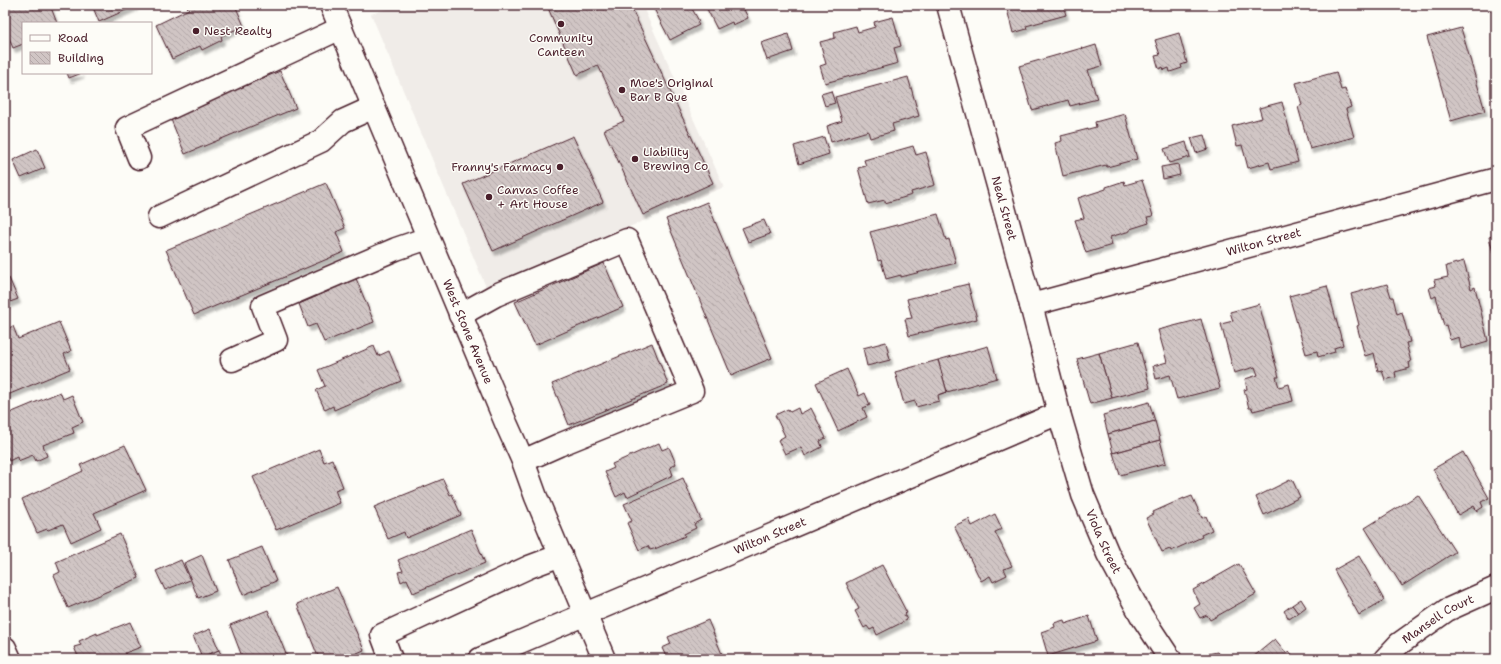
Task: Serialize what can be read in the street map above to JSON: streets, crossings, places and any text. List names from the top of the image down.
{
  "streets": {
    "main road": [
      "Neal Street",
      "Wilton Street",
      "West Stone Avenue",
      "Viola Street",
      "Mansell Court"
    ]
  },
  "crossings": [
    ["Neal Street", "Wilton Street"],
    ["Neal Street", "Viola Street"],
    ["Wilton Street", "West Stone Avenue"],
    ["Wilton Street", "Viola Street"]
  ],
  "places": [
    "Community Canteen",
    "Nest Realty",
    "Moe's Original Bar B Que",
    "Liability Brewing Co",
    "Franny's Farmacy",
    "Canvas Coffee + Art House"
  ],
  "legend": ["Road", "Building"]
}
